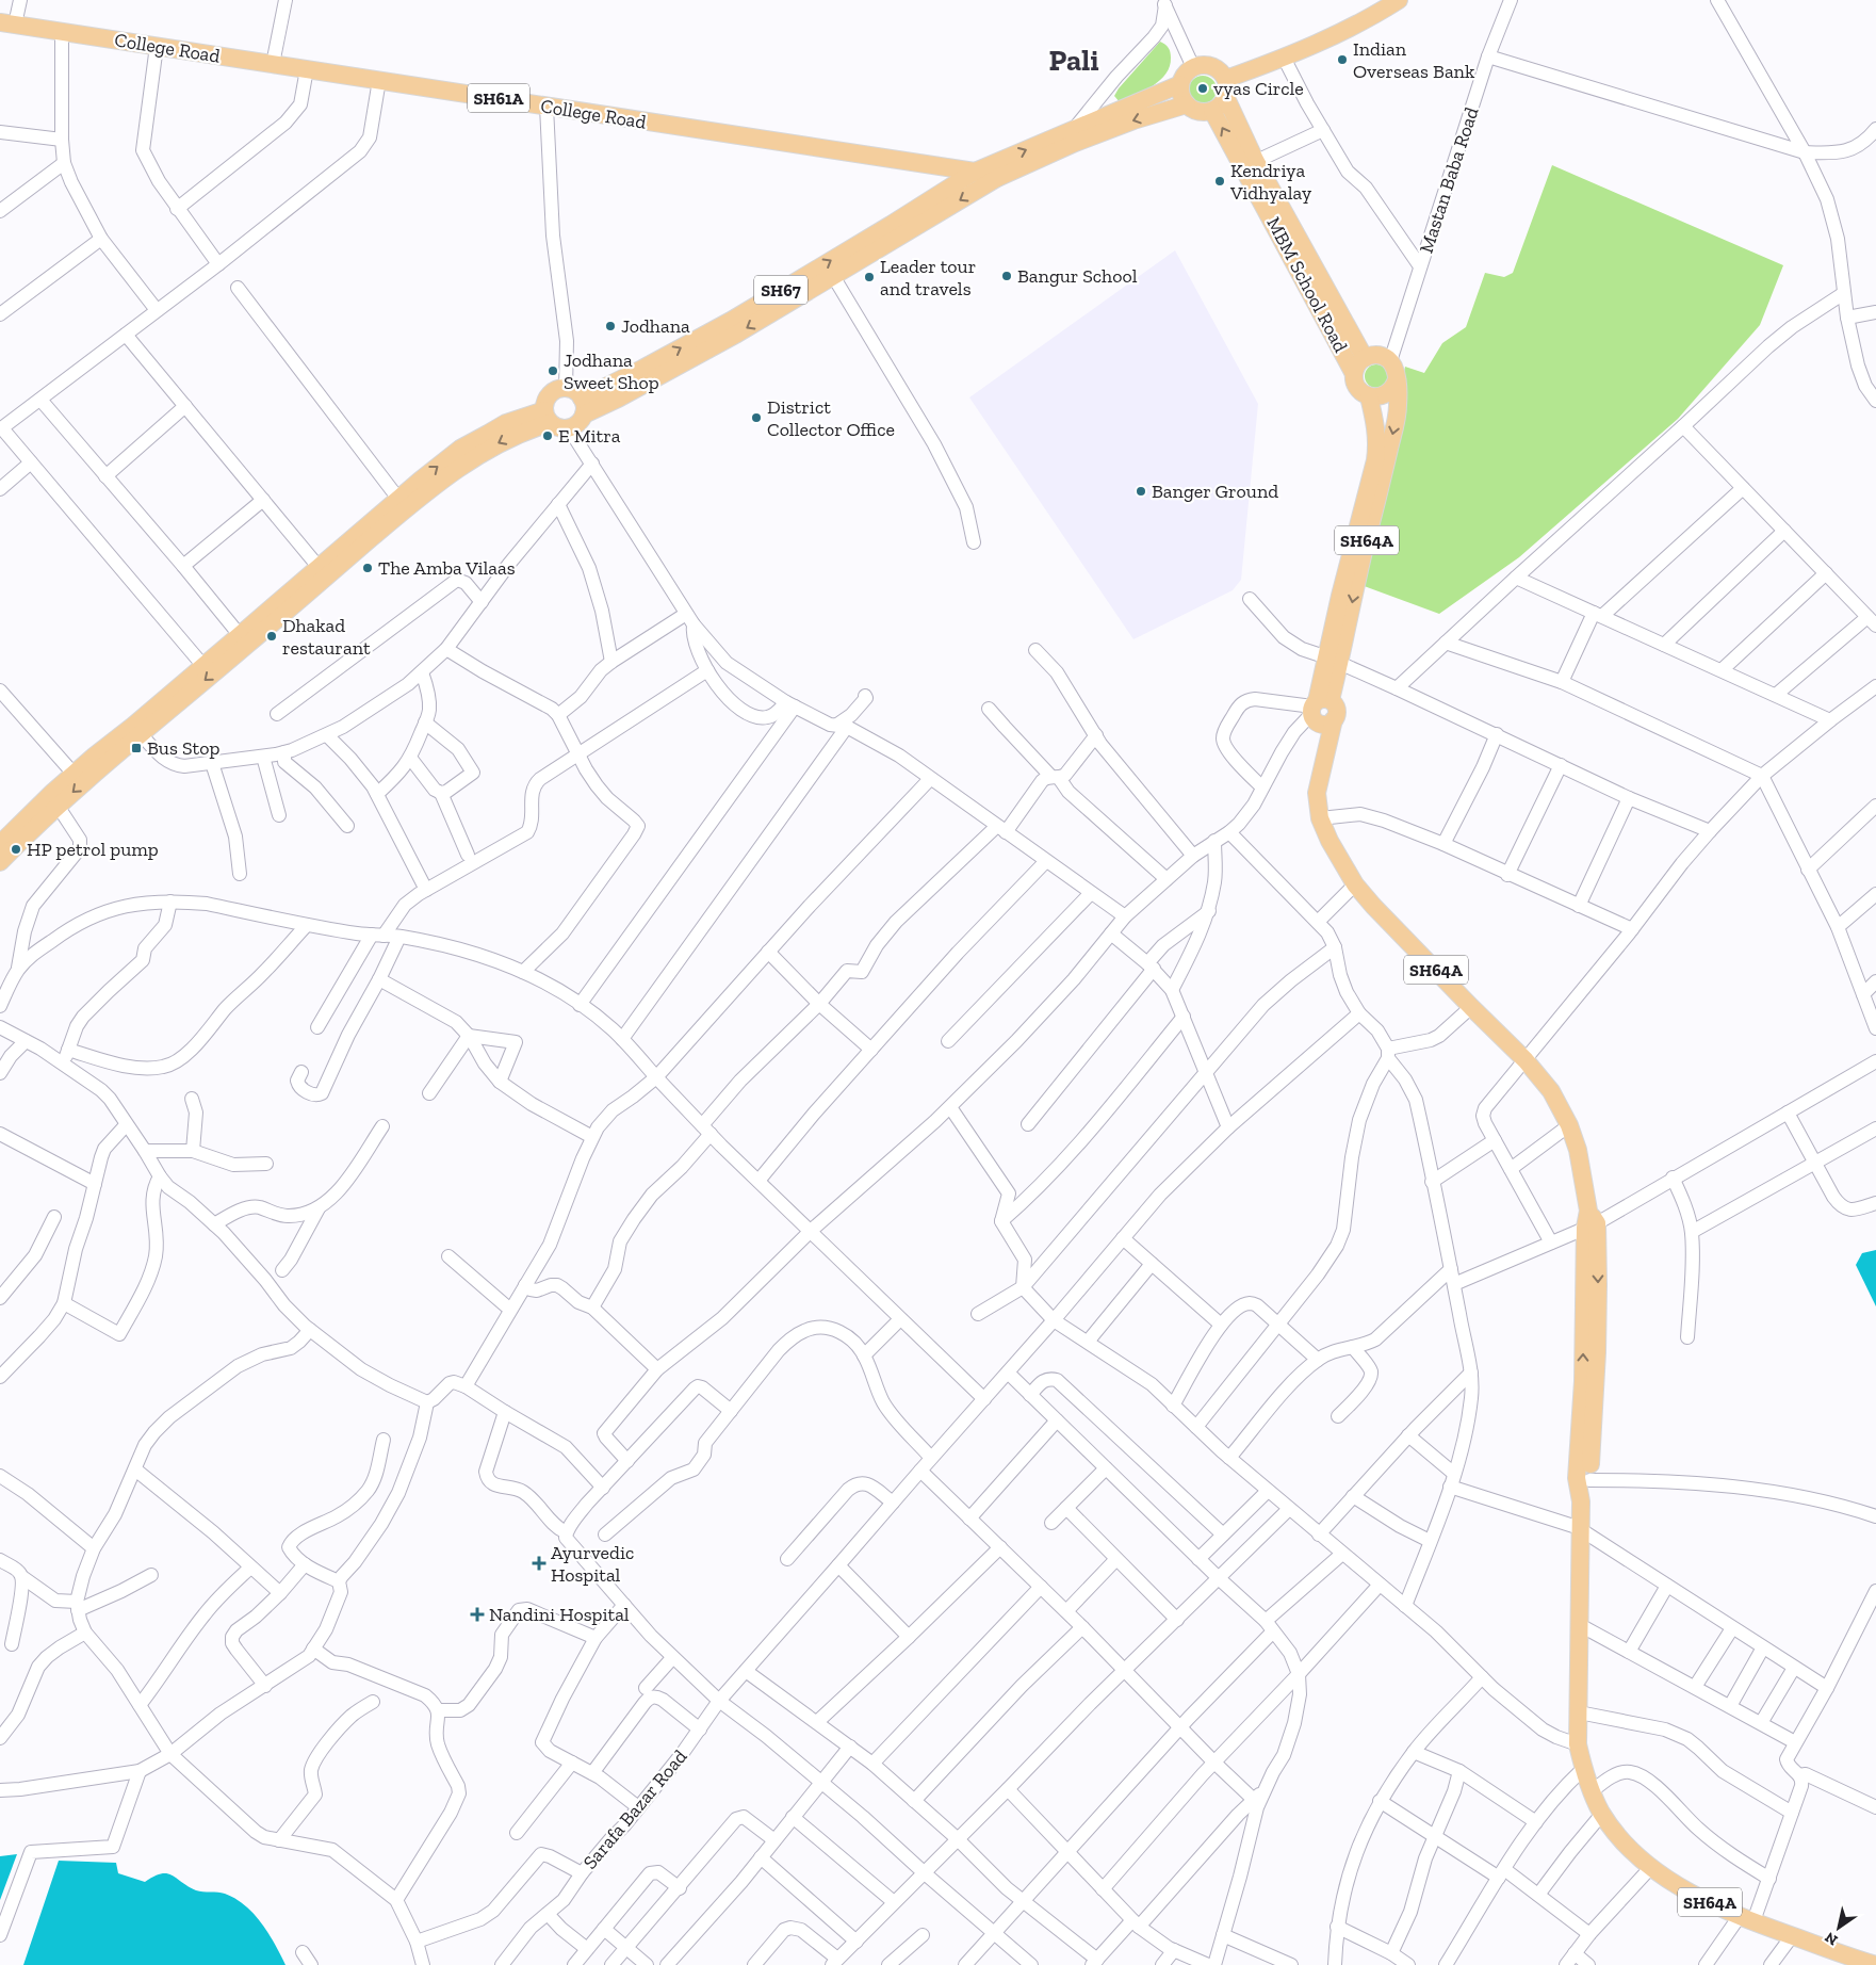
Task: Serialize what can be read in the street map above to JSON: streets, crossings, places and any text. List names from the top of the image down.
{
  "streets": {
    "main road": [
      "College Road",
      "SH61A",
      "MBM School Road",
      "SH67",
      "SH64A"
    ],
    "street": ["Mastan Baba Road", "Sarafa Bazar Road"]
  },
  "crossings": [
    ["College Road", "SH67"],
    ["Mastan Baba Road", "MBM School Road"],
    ["Mastan Baba Road", "SH64A"],
    ["MBM School Road", "SH67"],
    ["MBM School Road", "SH64A"]
  ],
  "districts": ["Pali"],
  "places": {
    "other": [
      "Indian Overseas Bank",
      "vyas Circle",
      "Kendriya Vidhyalay",
      "Bangur School",
      "Leader tour and travels",
      "Jodhana",
      "Jodhana Sweet Shop",
      "District Collector Office",
      "E Mitra",
      "Banger Ground",
      "The Amba Vilaas",
      "Dhakad restaurant",
      "HP petrol pump"
    ],
    "transit": ["Bus Stop"],
    "health": ["Ayurvedic Hospital", "Nandini Hospital"]
  },
  "north": "bottom left"
}
